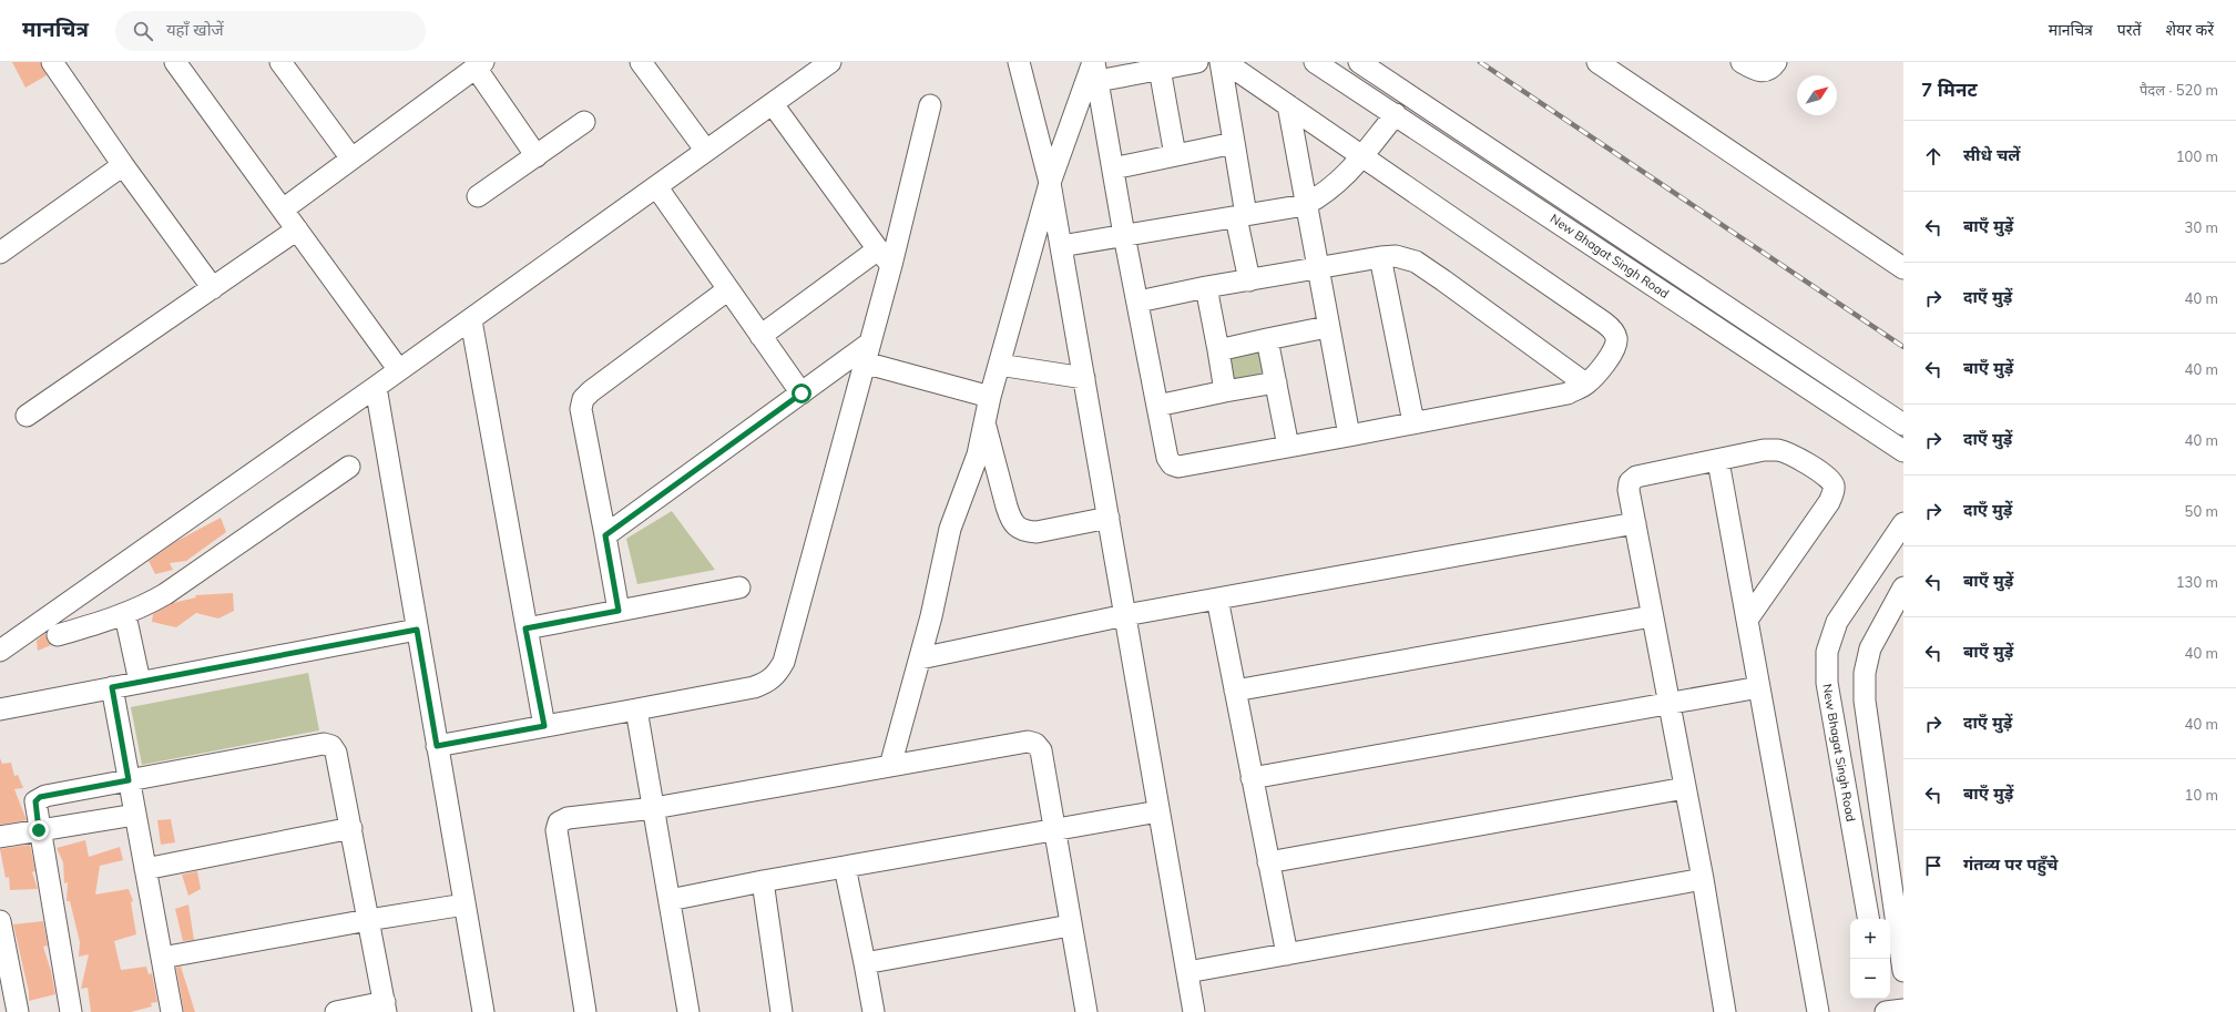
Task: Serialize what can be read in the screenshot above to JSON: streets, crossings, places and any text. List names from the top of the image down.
{
  "streets": {
    "street": ["New Bhagat Singh Road"]
  },
  "north": "top right",
  "page": {
    "header": "मानचित्र",
    "search": "यहाँ खोजें",
    "nav": ["मानचित्र", "परतें", "शेयर करें"],
    "heading": ["7 मिनट", "पैदल · 520 m"],
    "list": [
      ["सीधे चलें", "100 m"],
      ["बाएँ मुड़ें", "30 m"],
      ["दाएँ मुड़ें", "40 m"],
      ["बाएँ मुड़ें", "40 m"],
      ["दाएँ मुड़ें", "40 m"],
      ["दाएँ मुड़ें", "50 m"],
      ["बाएँ मुड़ें", "130 m"],
      ["बाएँ मुड़ें", "40 m"],
      ["दाएँ मुड़ें", "40 m"],
      ["बाएँ मुड़ें", "10 m"],
      "गंतव्य पर पहुँचे"
    ],
    "map_buttons": ["+", "−"]
  }
}
